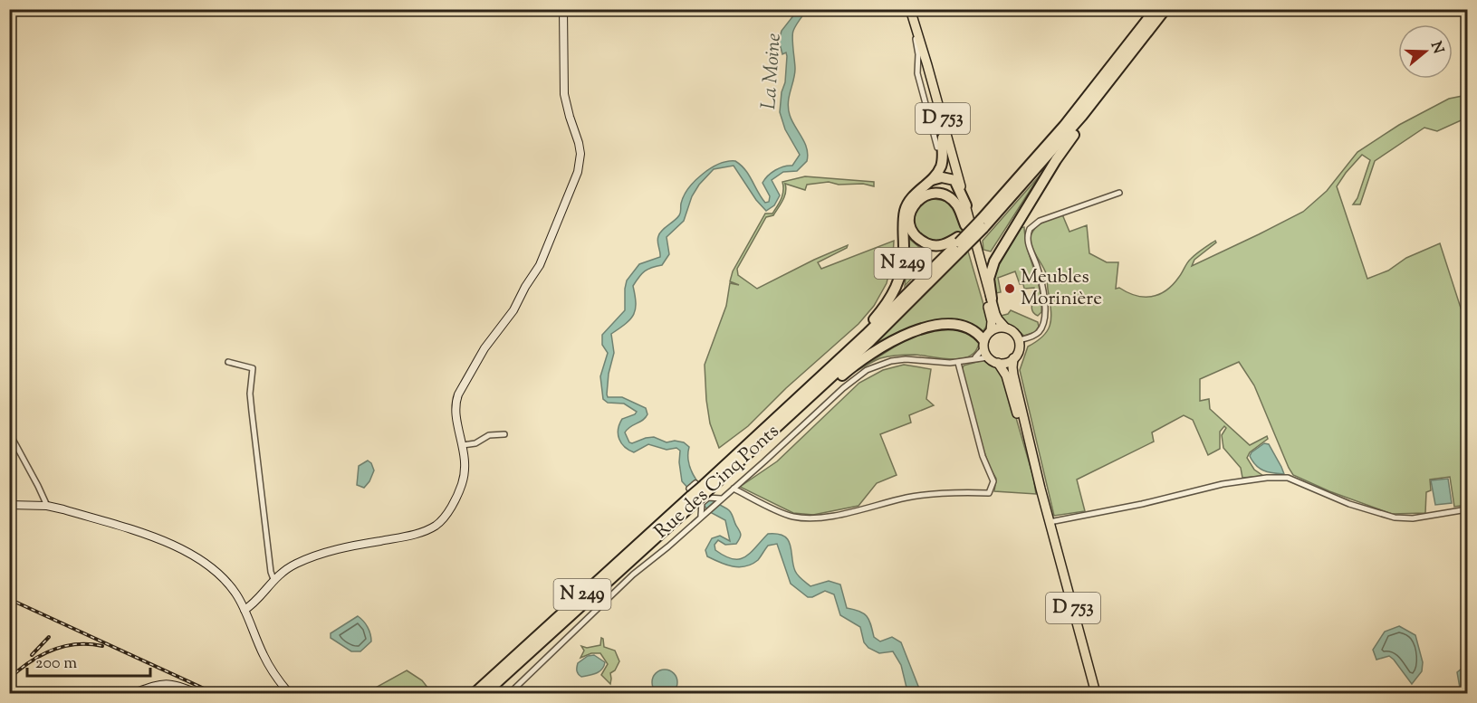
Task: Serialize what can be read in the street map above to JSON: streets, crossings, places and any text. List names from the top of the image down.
{
  "streets": {
    "highway": ["N 249"],
    "main road": ["D 753"],
    "street": ["Rue des Cinq Ponts"]
  },
  "crossings": [
    ["D 753", "N 249"],
    ["D 753", "Rue des Cinq Ponts"],
    ["N 249", "Rue des Cinq Ponts"]
  ],
  "water": ["La Moine"],
  "places": ["Meubles Morinière"],
  "scale_bar": "200 m",
  "north": "right"
}
